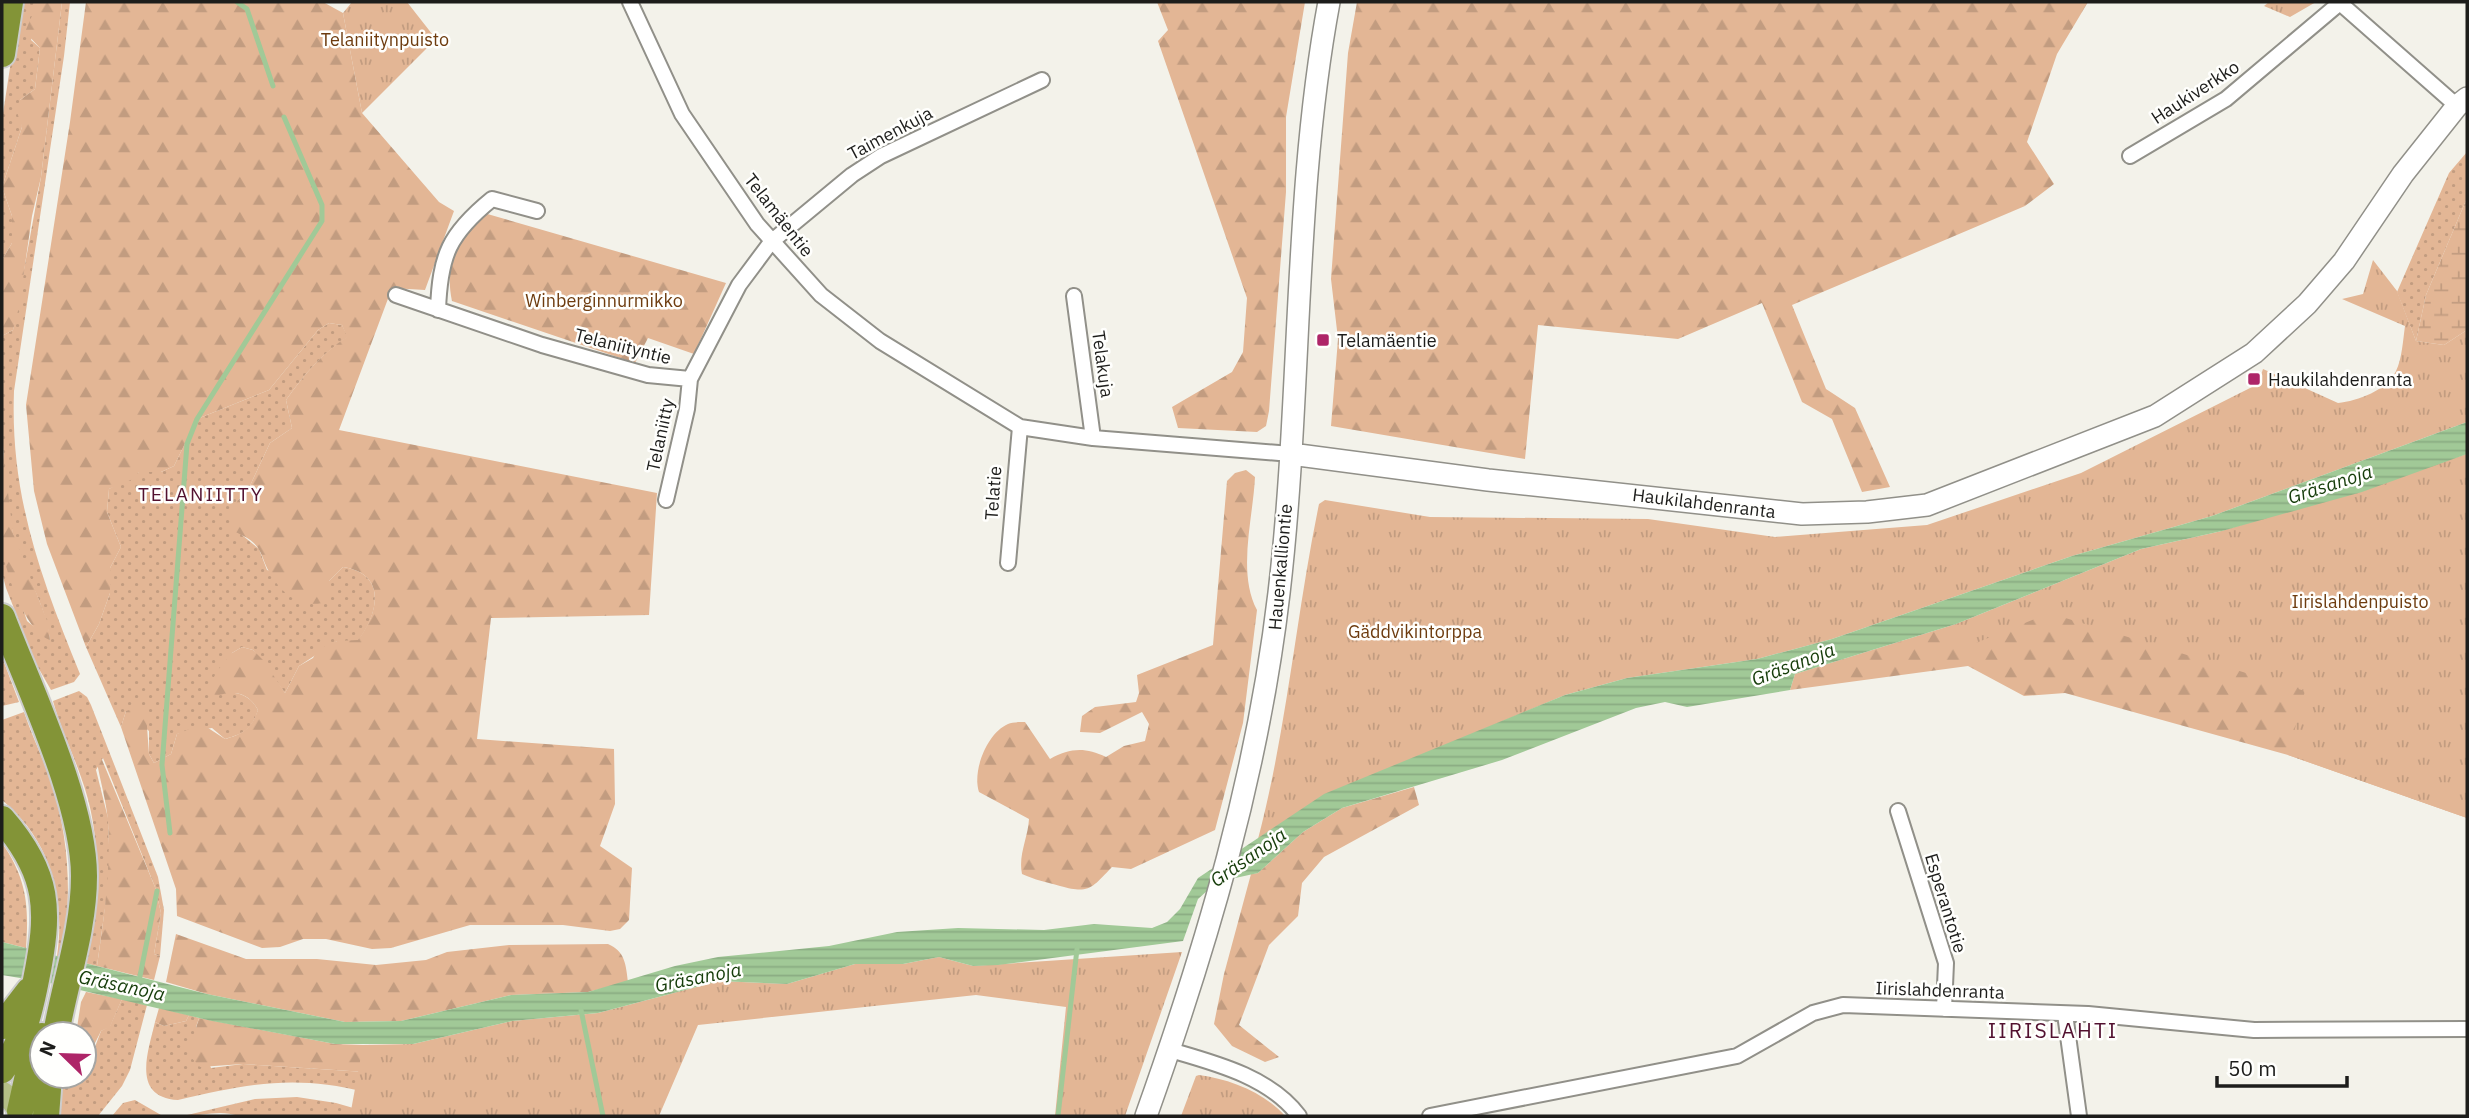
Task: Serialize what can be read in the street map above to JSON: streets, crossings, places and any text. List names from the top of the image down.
{
  "streets": {
    "street": [
      "Haukiverkko",
      "Taimenkuja",
      "Telamäentie",
      "Telaniityntie",
      "Telakuja",
      "Telaniitty",
      "Telatie",
      "Haukilahdenranta",
      "Hauenkalliontie",
      "Esperantotie",
      "Iirislahdenranta"
    ]
  },
  "crossings": [
    ["Taimenkuja", "Telamäentie"],
    ["Taimenkuja", "Telaniityntie"],
    ["Telamäentie", "Telaniityntie"],
    ["Telamäentie", "Telakuja"],
    ["Telamäentie", "Telatie"],
    ["Telamäentie", "Haukilahdenranta"],
    ["Telamäentie", "Hauenkalliontie"],
    ["Telaniityntie", "Telaniitty"],
    ["Haukilahdenranta", "Hauenkalliontie"],
    ["Esperantotie", "Iirislahdenranta"]
  ],
  "districts": ["TELANIITTY", "IIRISLAHTI"],
  "water": ["Gräsanoja"],
  "parks": [
    "Telaniitynpuisto",
    "Winberginnurmikko",
    "Iirislahdenpuisto",
    "Gäddvikintorppa"
  ],
  "places": {
    "transit": ["Telamäentie", "Haukilahdenranta"]
  },
  "scale_bar": "50 m",
  "north": "top left"
}
